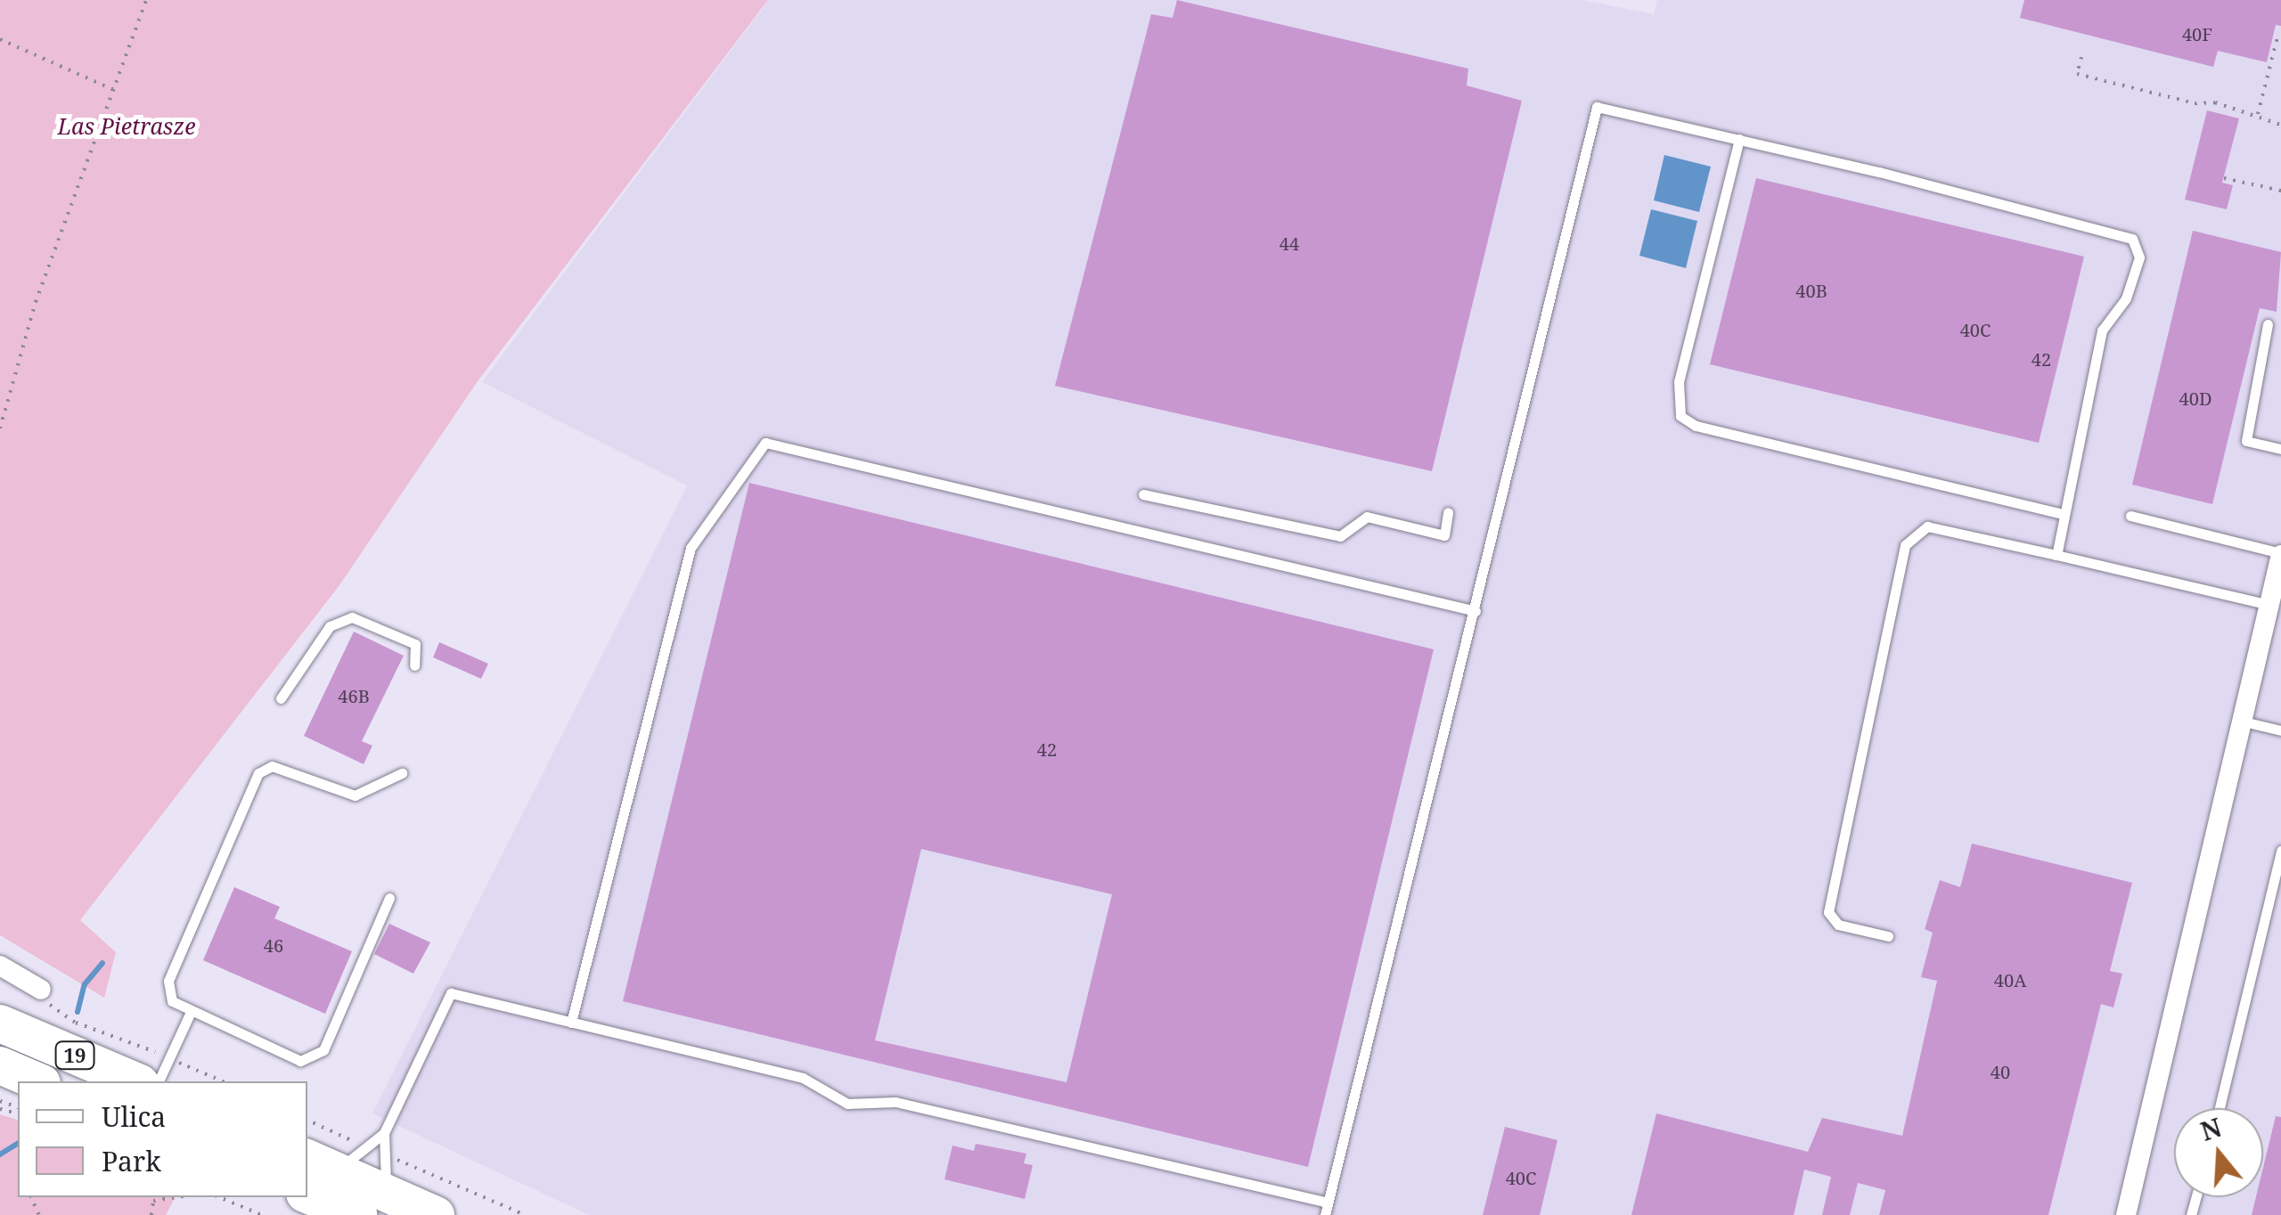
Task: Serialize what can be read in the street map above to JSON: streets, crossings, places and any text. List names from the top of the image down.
{
  "streets": {
    "highway": ["19"]
  },
  "parks": ["Las Pietrasze"],
  "house_numbers": [
    "40F",
    "44",
    "40B",
    "40C",
    "42",
    "40D",
    "46B",
    "42",
    "46",
    "40A",
    "40",
    "40C"
  ],
  "legend": ["Ulica", "Park"],
  "north": "top"
}
